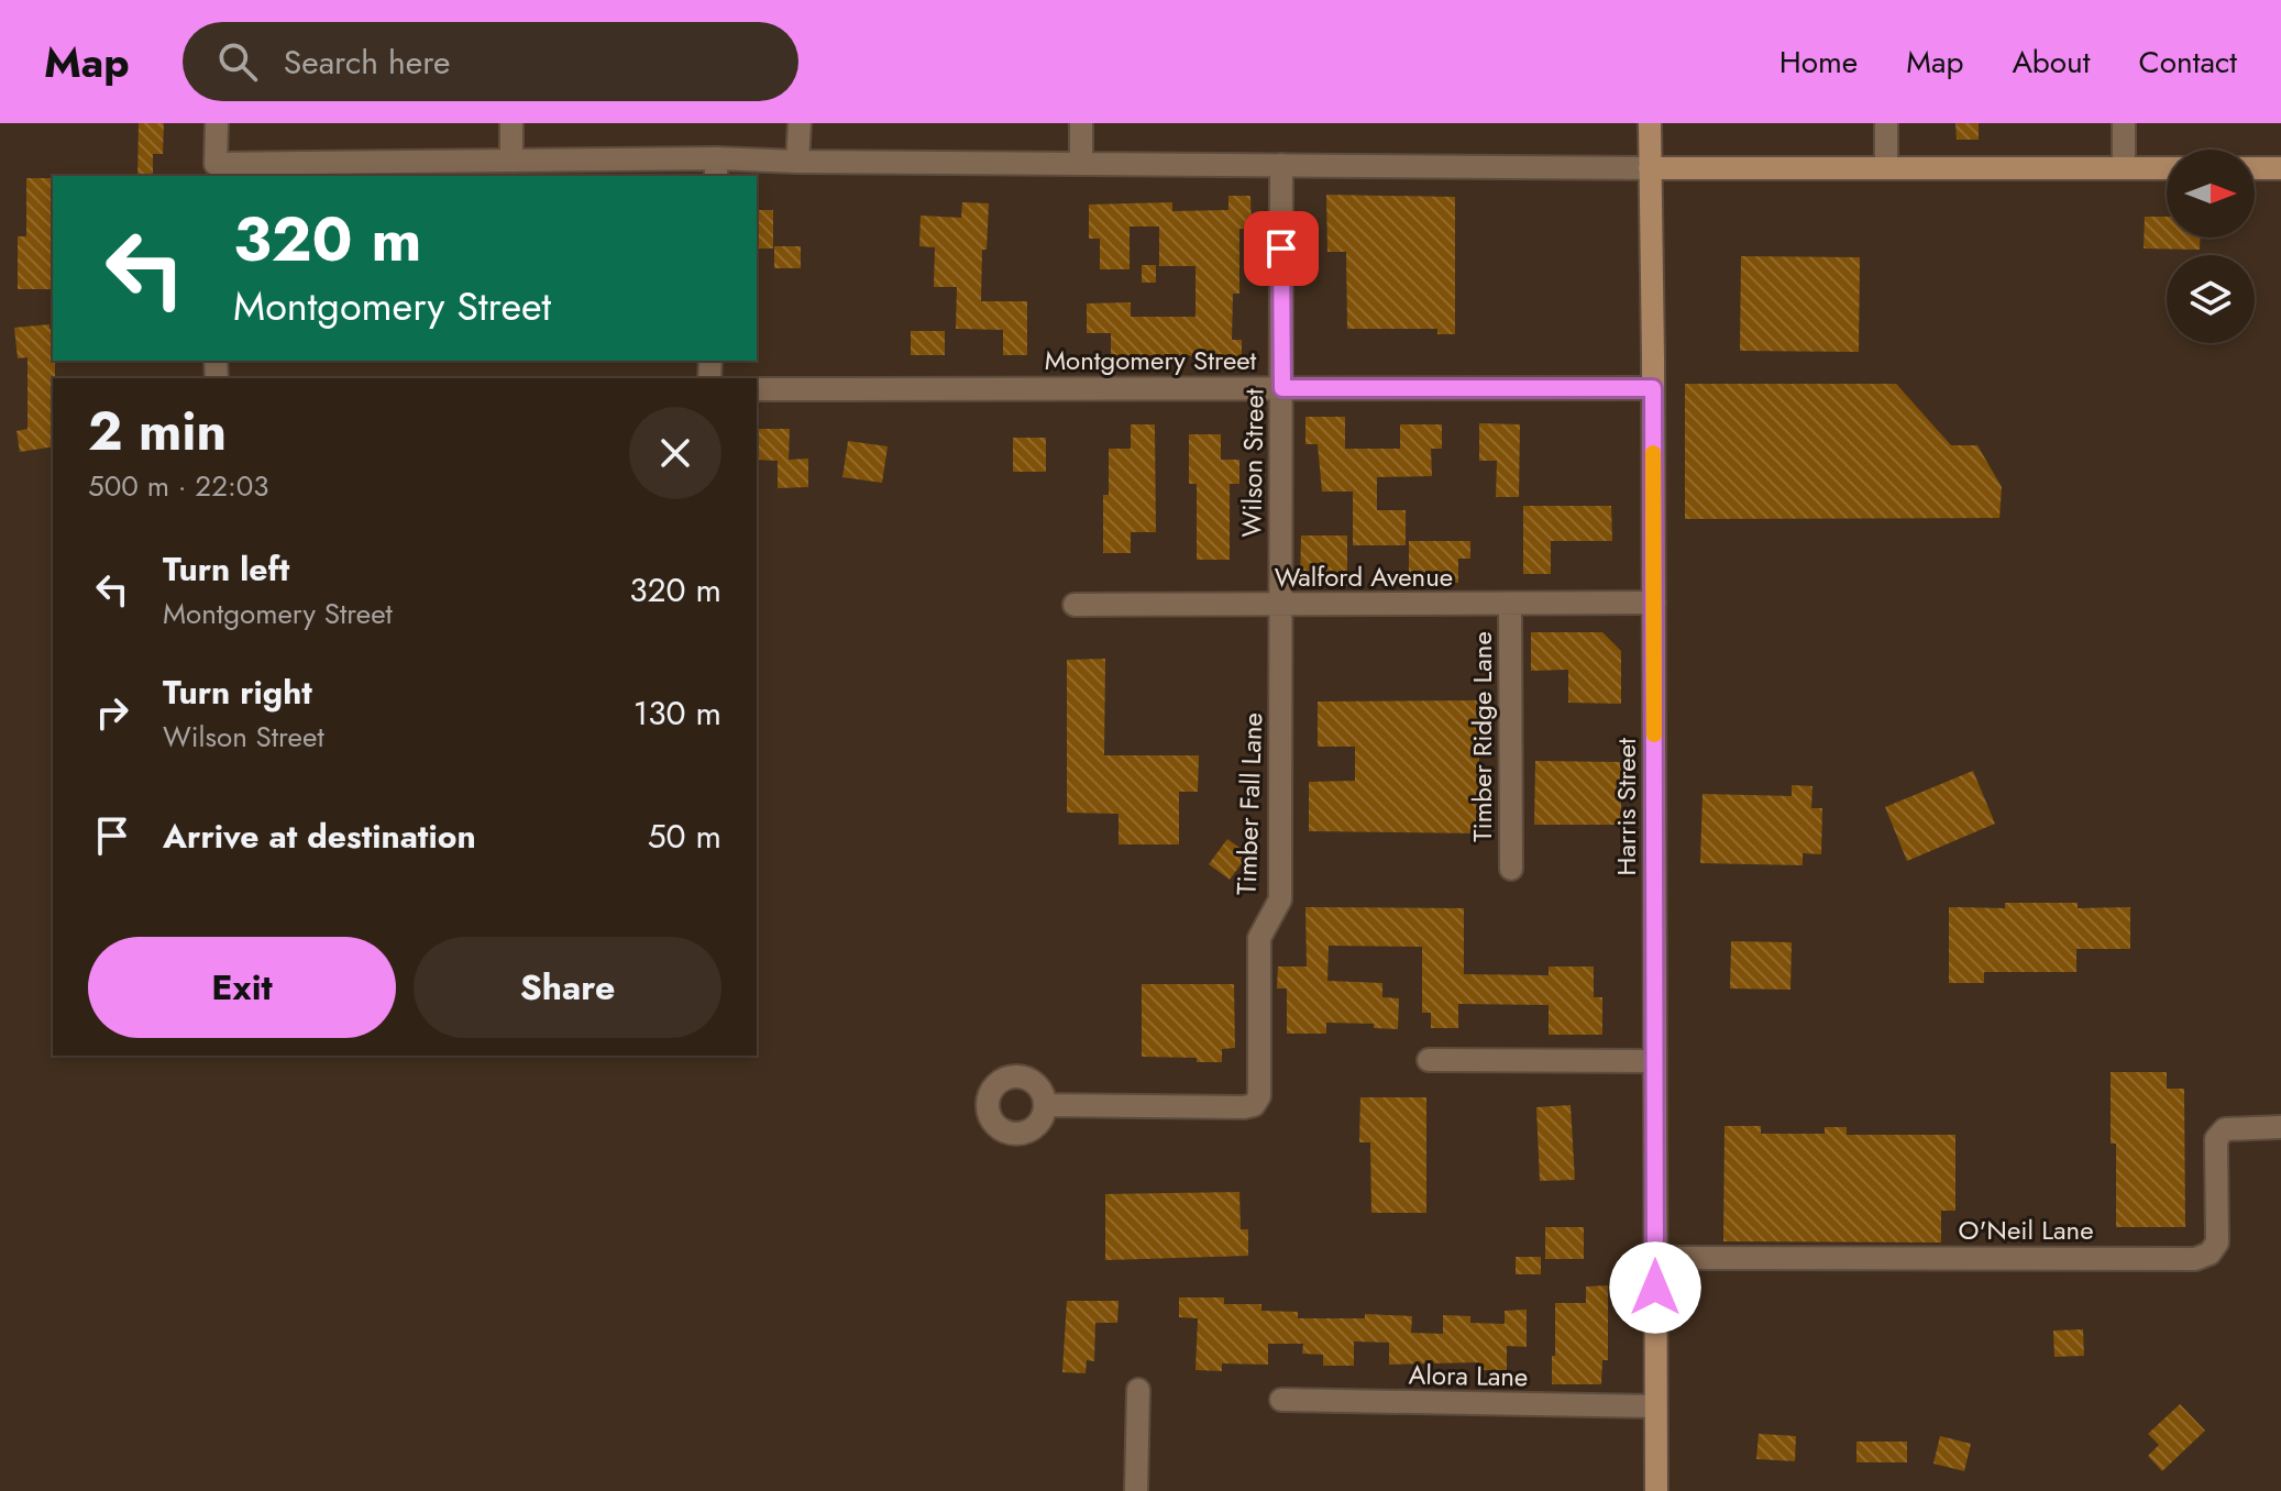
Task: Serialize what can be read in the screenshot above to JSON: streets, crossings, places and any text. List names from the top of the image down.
{
  "streets": {
    "main road": ["Harris Street"],
    "street": [
      "Montgomery Street",
      "Wilson Street",
      "Walford Avenue",
      "Timber Ridge Lane",
      "Timber Fall Lane",
      "O'Neil Lane",
      "Alora Lane"
    ]
  },
  "crossings": [
    ["Montgomery Street", "Wilson Street"],
    ["Montgomery Street", "Harris Street"],
    ["Wilson Street", "Walford Avenue"],
    ["Wilson Street", "Timber Fall Lane"],
    ["Walford Avenue", "Timber Ridge Lane"],
    ["Walford Avenue", "Timber Fall Lane"],
    ["Walford Avenue", "Harris Street"],
    ["Harris Street", "O'Neil Lane"],
    ["Harris Street", "Alora Lane"]
  ],
  "north": "right",
  "page": {
    "header": "Map",
    "search": "Search here",
    "nav": [
      "Home",
      "Map",
      "About",
      "Contact"
    ],
    "turn": ["320 m", "Montgomery Street"],
    "heading": ["2 min", "500 m · 22:03"],
    "list": [
      {
        "name": "Turn left",
        "note": "Montgomery Street",
        "value": "320 m"
      },
      {
        "name": "Turn right",
        "note": "Wilson Street",
        "value": "130 m"
      },
      {
        "name": "Arrive at destination",
        "value": "50 m"
      }
    ],
    "buttons": ["Exit", "Share"]
  }
}
